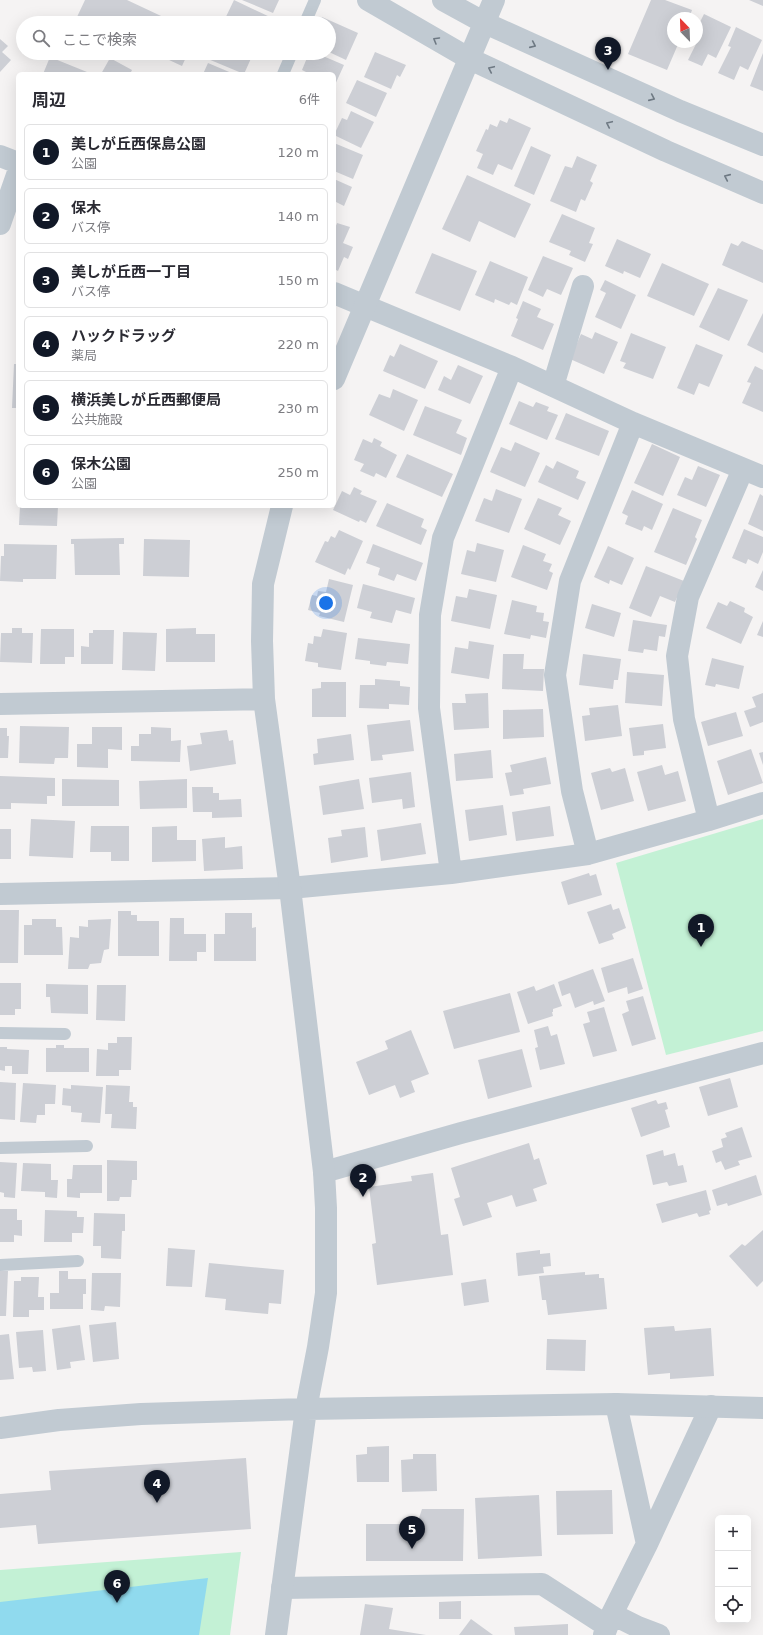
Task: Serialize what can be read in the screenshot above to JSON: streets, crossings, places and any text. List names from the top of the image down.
{
  "north": "top left",
  "page": {
    "search": "ここで検索",
    "pins": [
      "3",
      "1",
      "2",
      "4",
      "5",
      "6"
    ],
    "heading": ["周辺", "6件"],
    "list": [
      {
        "mark": "1",
        "name": "美しが丘西保島公園",
        "note": "公園",
        "value": "120 m"
      },
      {
        "mark": "2",
        "name": "保木",
        "note": "バス停",
        "value": "140 m"
      },
      {
        "mark": "3",
        "name": "美しが丘西一丁目",
        "note": "バス停",
        "value": "150 m"
      },
      {
        "mark": "4",
        "name": "ハックドラッグ",
        "note": "薬局",
        "value": "220 m"
      },
      {
        "mark": "5",
        "name": "横浜美しが丘西郵便局",
        "note": "公共施設",
        "value": "230 m"
      },
      {
        "mark": "6",
        "name": "保木公園",
        "note": "公園",
        "value": "250 m"
      }
    ],
    "map_buttons": ["+", "−"]
  }
}
